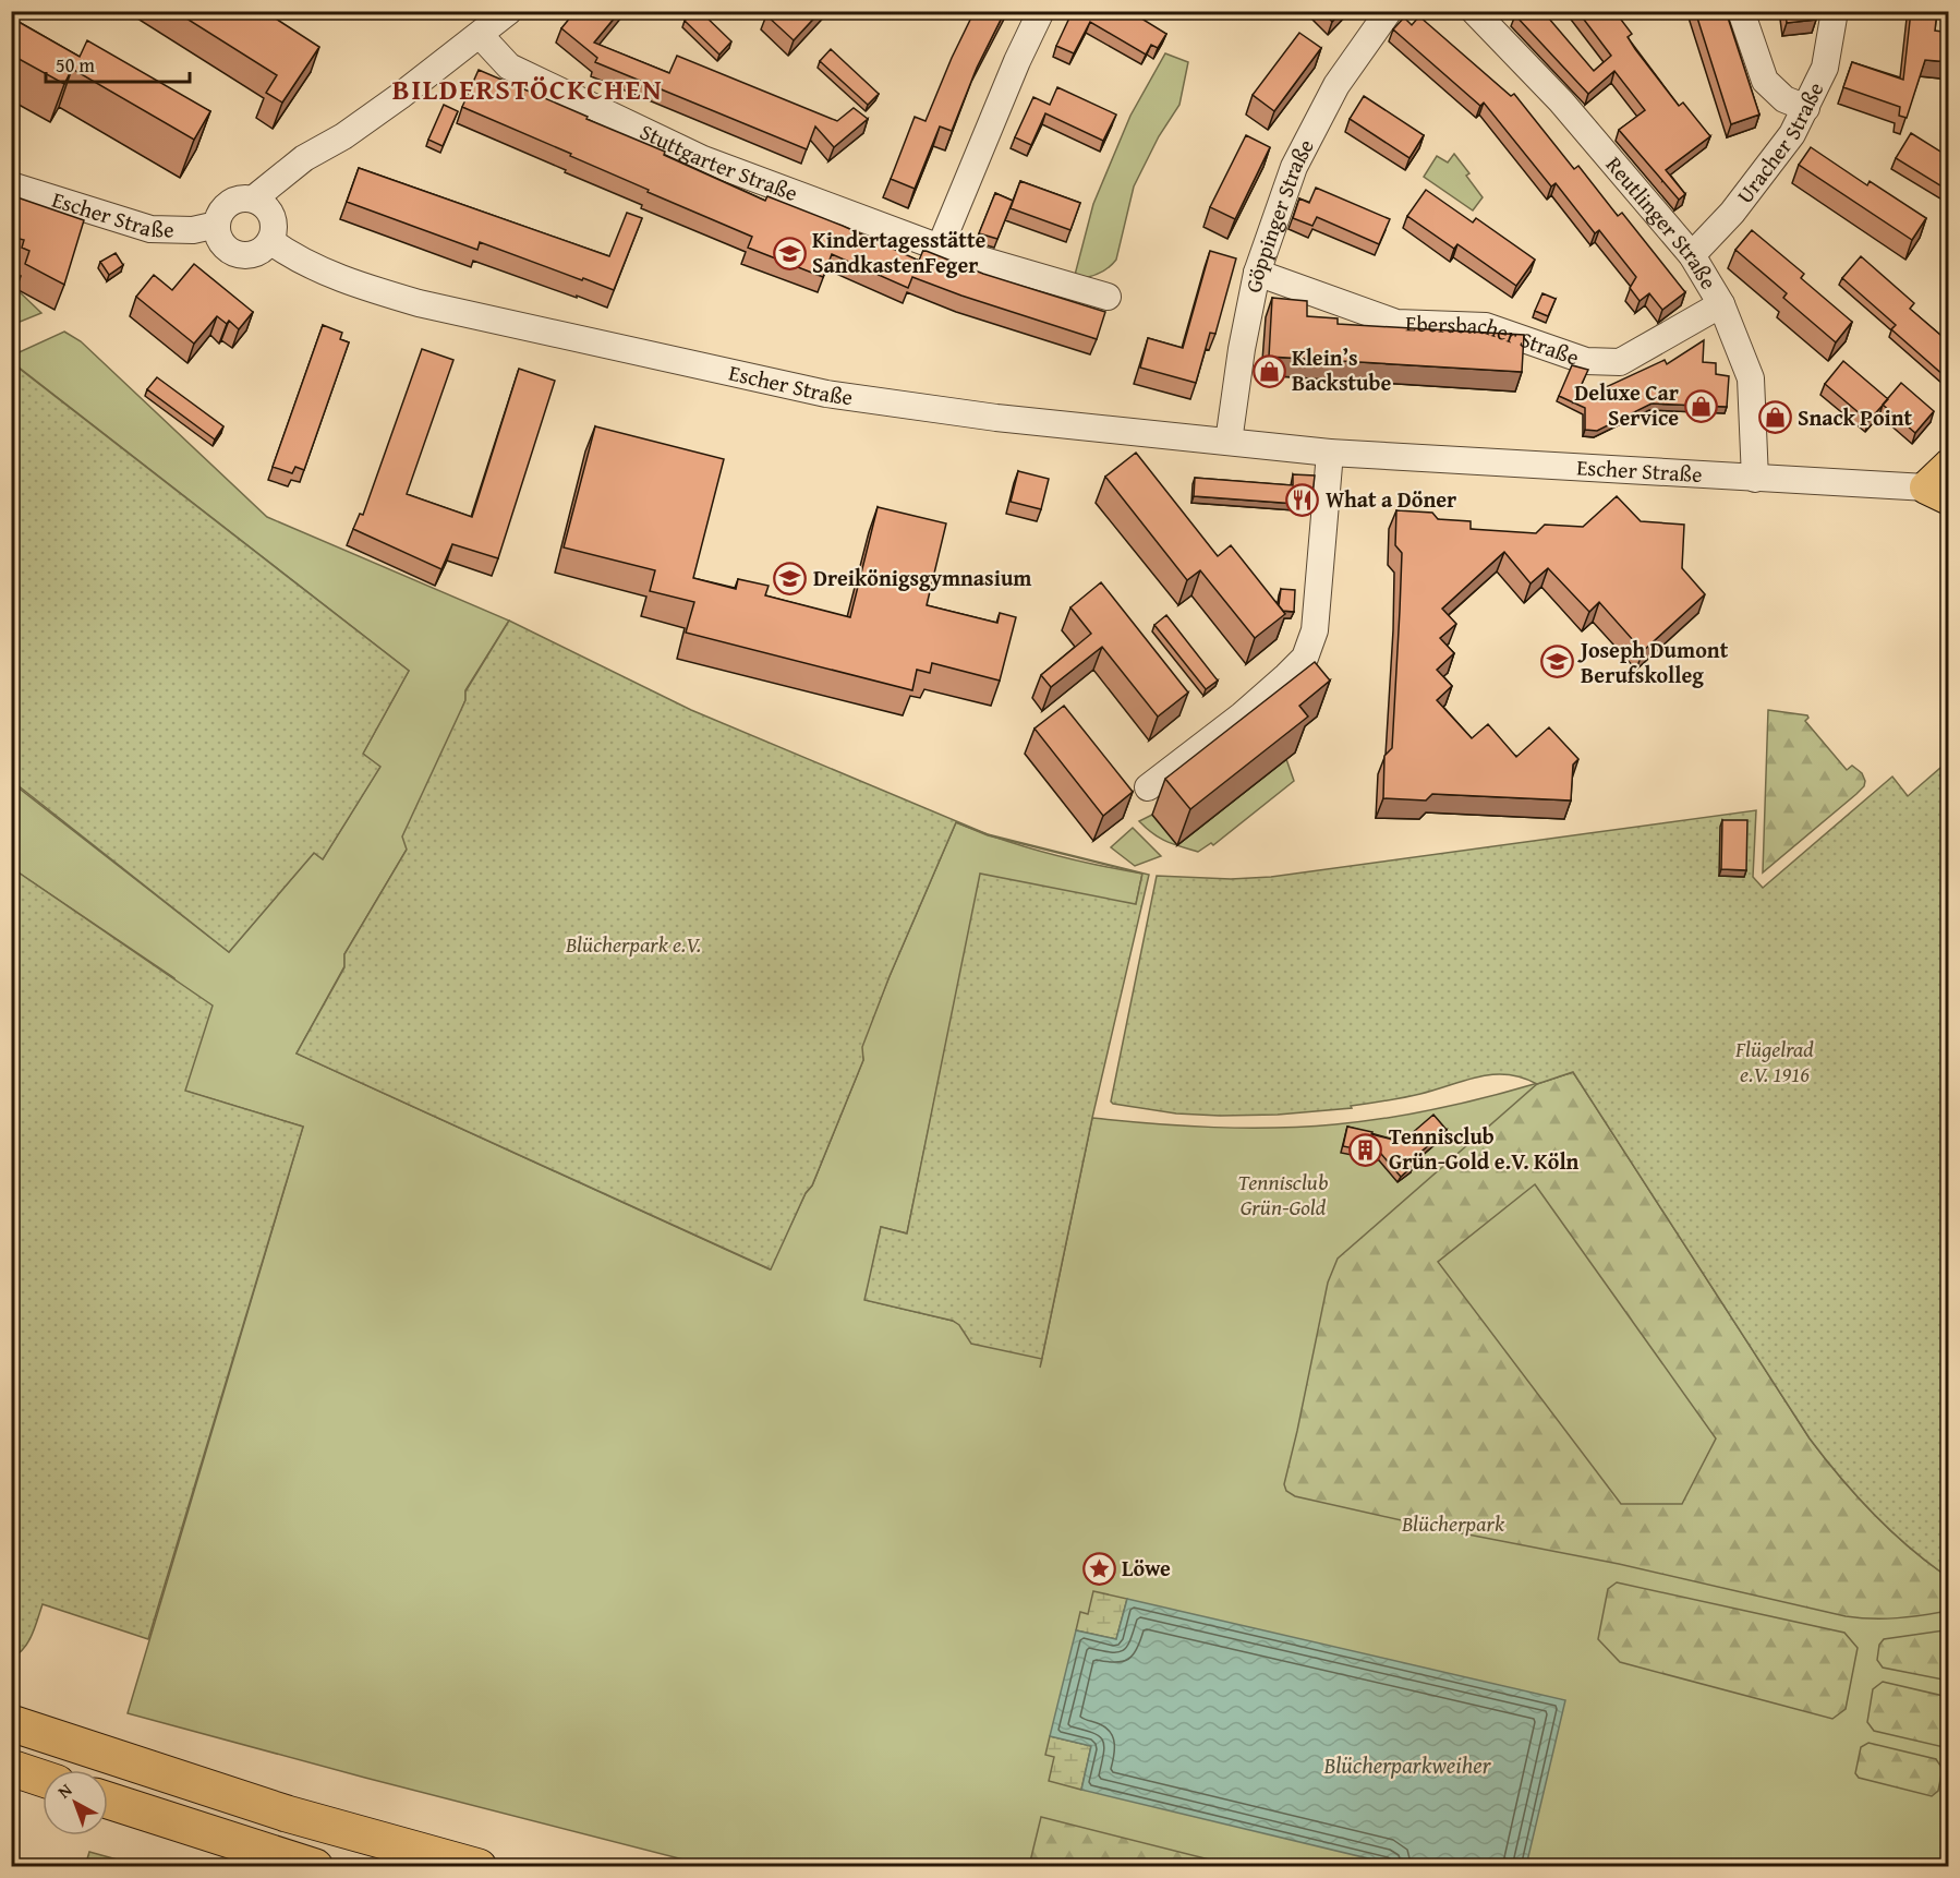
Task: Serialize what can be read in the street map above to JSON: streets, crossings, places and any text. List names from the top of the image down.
{
  "streets": {
    "street": [
      "Uracher Straße",
      "Stuttgarter Straße",
      "Escher Straße",
      "Göppinger Straße",
      "Reutlinger Straße",
      "Ebersbacher Straße"
    ]
  },
  "crossings": [
    ["Uracher Straße", "Reutlinger Straße"],
    ["Escher Straße", "Göppinger Straße"],
    ["Escher Straße", "Reutlinger Straße"],
    ["Göppinger Straße", "Ebersbacher Straße"],
    ["Reutlinger Straße", "Ebersbacher Straße"]
  ],
  "districts": ["BILDERSTÖCKCHEN"],
  "water": ["Blücherparkweiher"],
  "parks": [
    "Blücherpark e.V.",
    "Flügelrad e.V. 1916",
    "Tennisclub Grün-Gold",
    "Blücherpark"
  ],
  "places": {
    "school or university": ["Kindertagesstätte SandkastenFeger", "Dreikönigsgymnasium", "Joseph Dumont Berufskolleg"],
    "shop": ["Klein’s Backstube", "Deluxe Car Service", "Snack Point"],
    "restaurant": ["What a Döner"],
    "building": ["Tennisclub Grün-Gold e.V. Köln"],
    "place": ["Löwe"]
  },
  "scale_bar": "50 m",
  "north": "top left"
}
